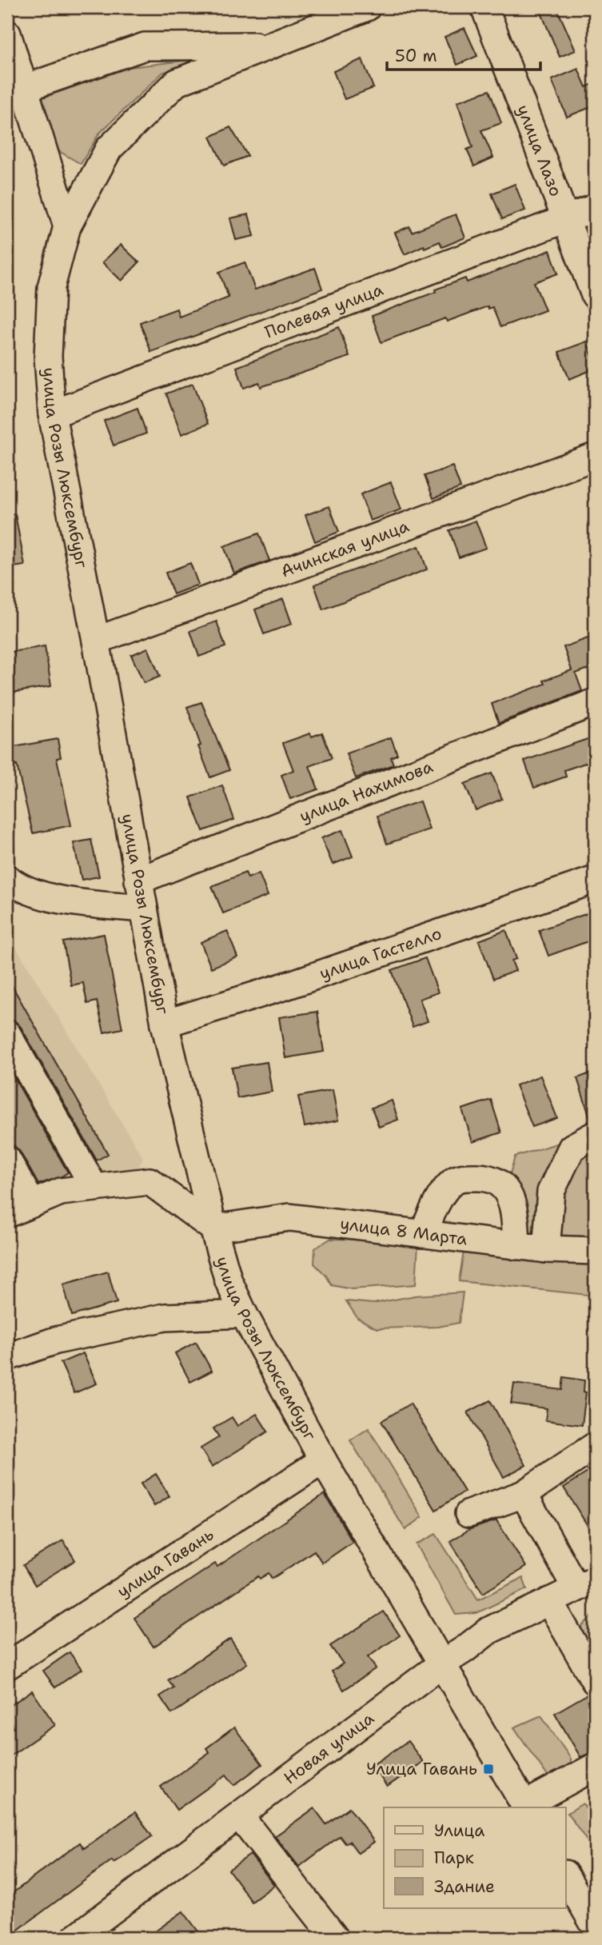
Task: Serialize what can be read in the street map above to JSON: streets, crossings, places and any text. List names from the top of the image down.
{
  "streets": {
    "street": [
      "улица Лазо",
      "Полевая улица",
      "улица Розы Люксембург",
      "Ачинская улица",
      "улица Нахимова",
      "улица Гастелло",
      "улица 8 Марта",
      "улица Гавань",
      "Новая улица"
    ]
  },
  "crossings": [
    ["улица Лазо", "Полевая улица"],
    ["Полевая улица", "улица Розы Люксембург"],
    ["улица Розы Люксембург", "Ачинская улица"],
    ["улица Розы Люксембург", "улица Нахимова"],
    ["улица Розы Люксембург", "улица Гастелло"],
    ["улица Розы Люксембург", "улица 8 Марта"],
    ["улица Розы Люксембург", "улица Гавань"],
    ["улица Розы Люксембург", "Новая улица"]
  ],
  "places": {
    "transit": ["Улица Гавань"]
  },
  "legend": ["Улица", "Парк", "Здание"],
  "scale_bar": "50 m"
}
